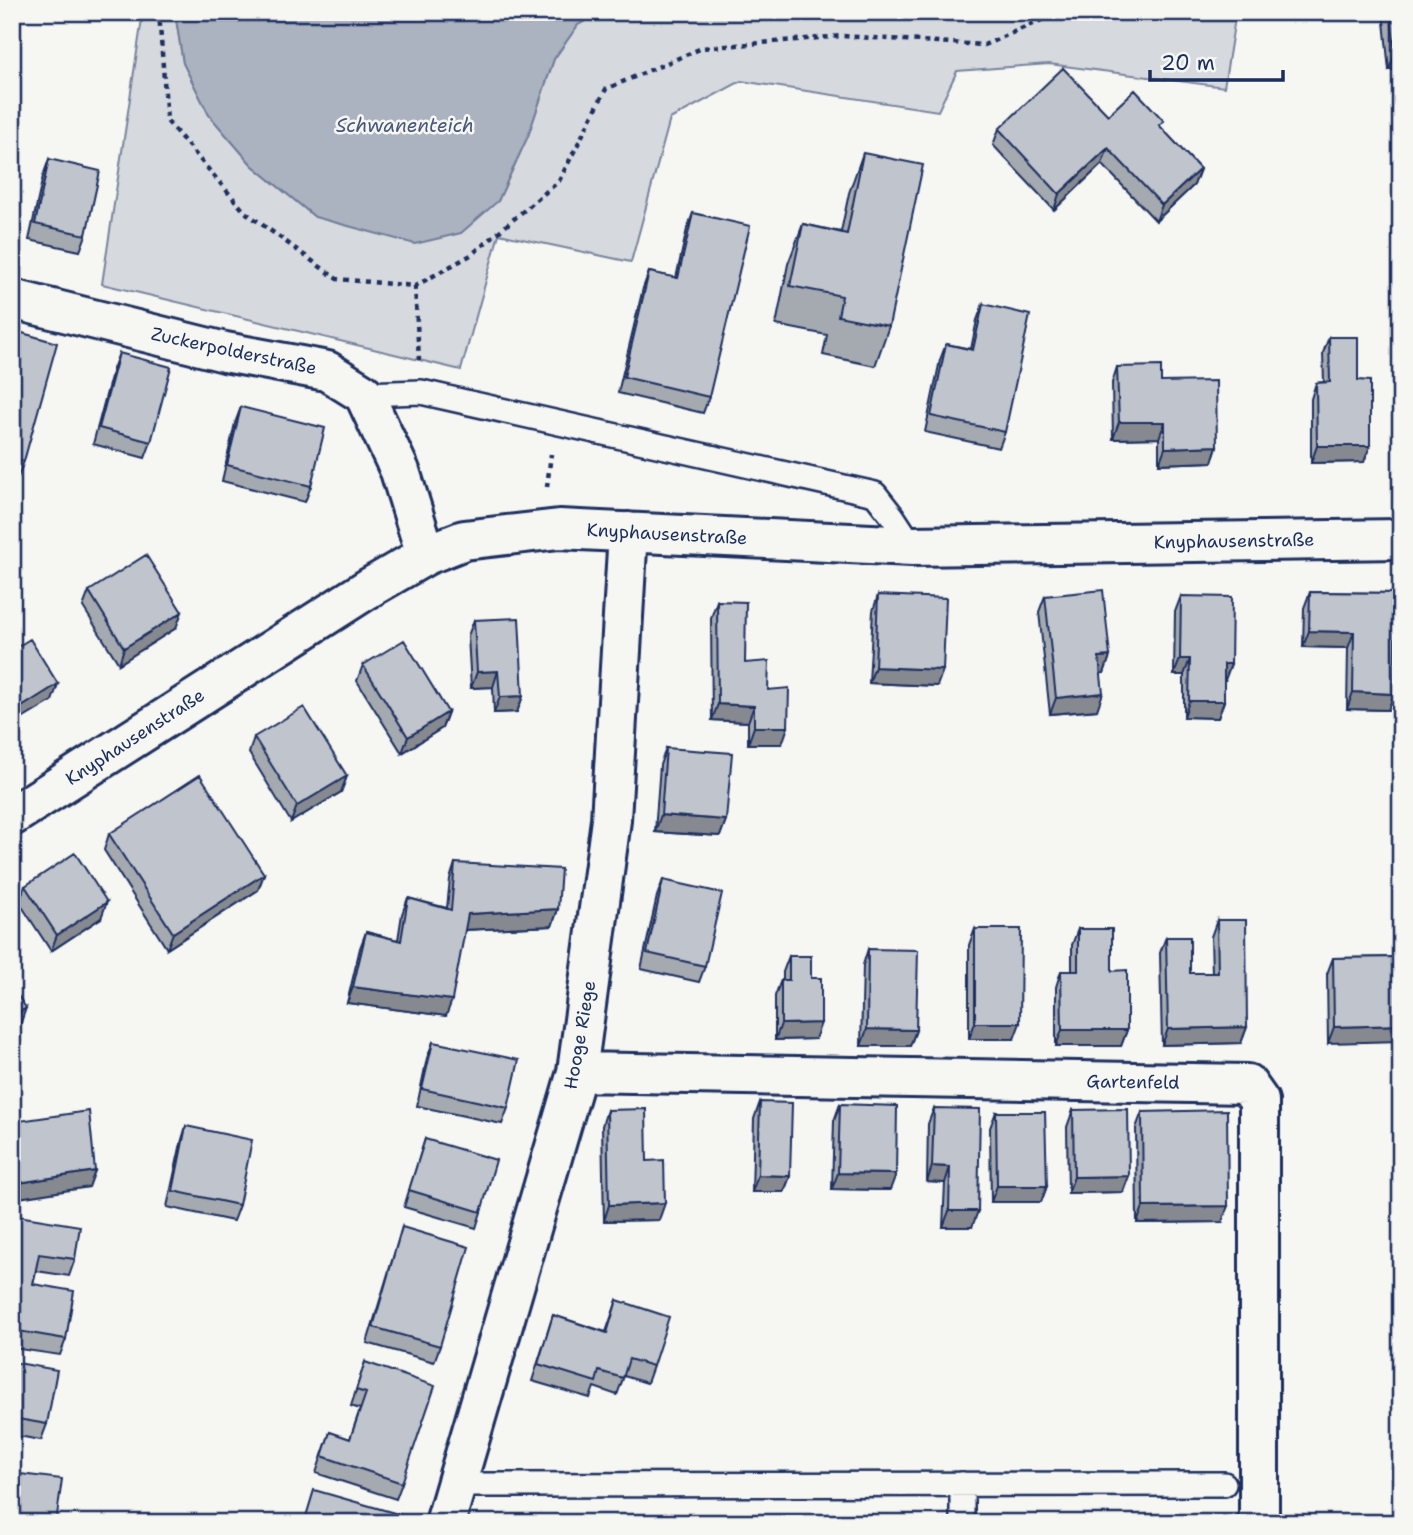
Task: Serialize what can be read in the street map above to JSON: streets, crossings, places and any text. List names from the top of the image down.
{
  "streets": {
    "street": [
      "Zuckerpolderstraße",
      "Knyphausenstraße",
      "Hooge Riege",
      "Gartenfeld"
    ]
  },
  "crossings": [
    ["Knyphausenstraße", "Hooge Riege"],
    ["Hooge Riege", "Gartenfeld"]
  ],
  "water": ["Schwanenteich"],
  "scale_bar": "20 m"
}
